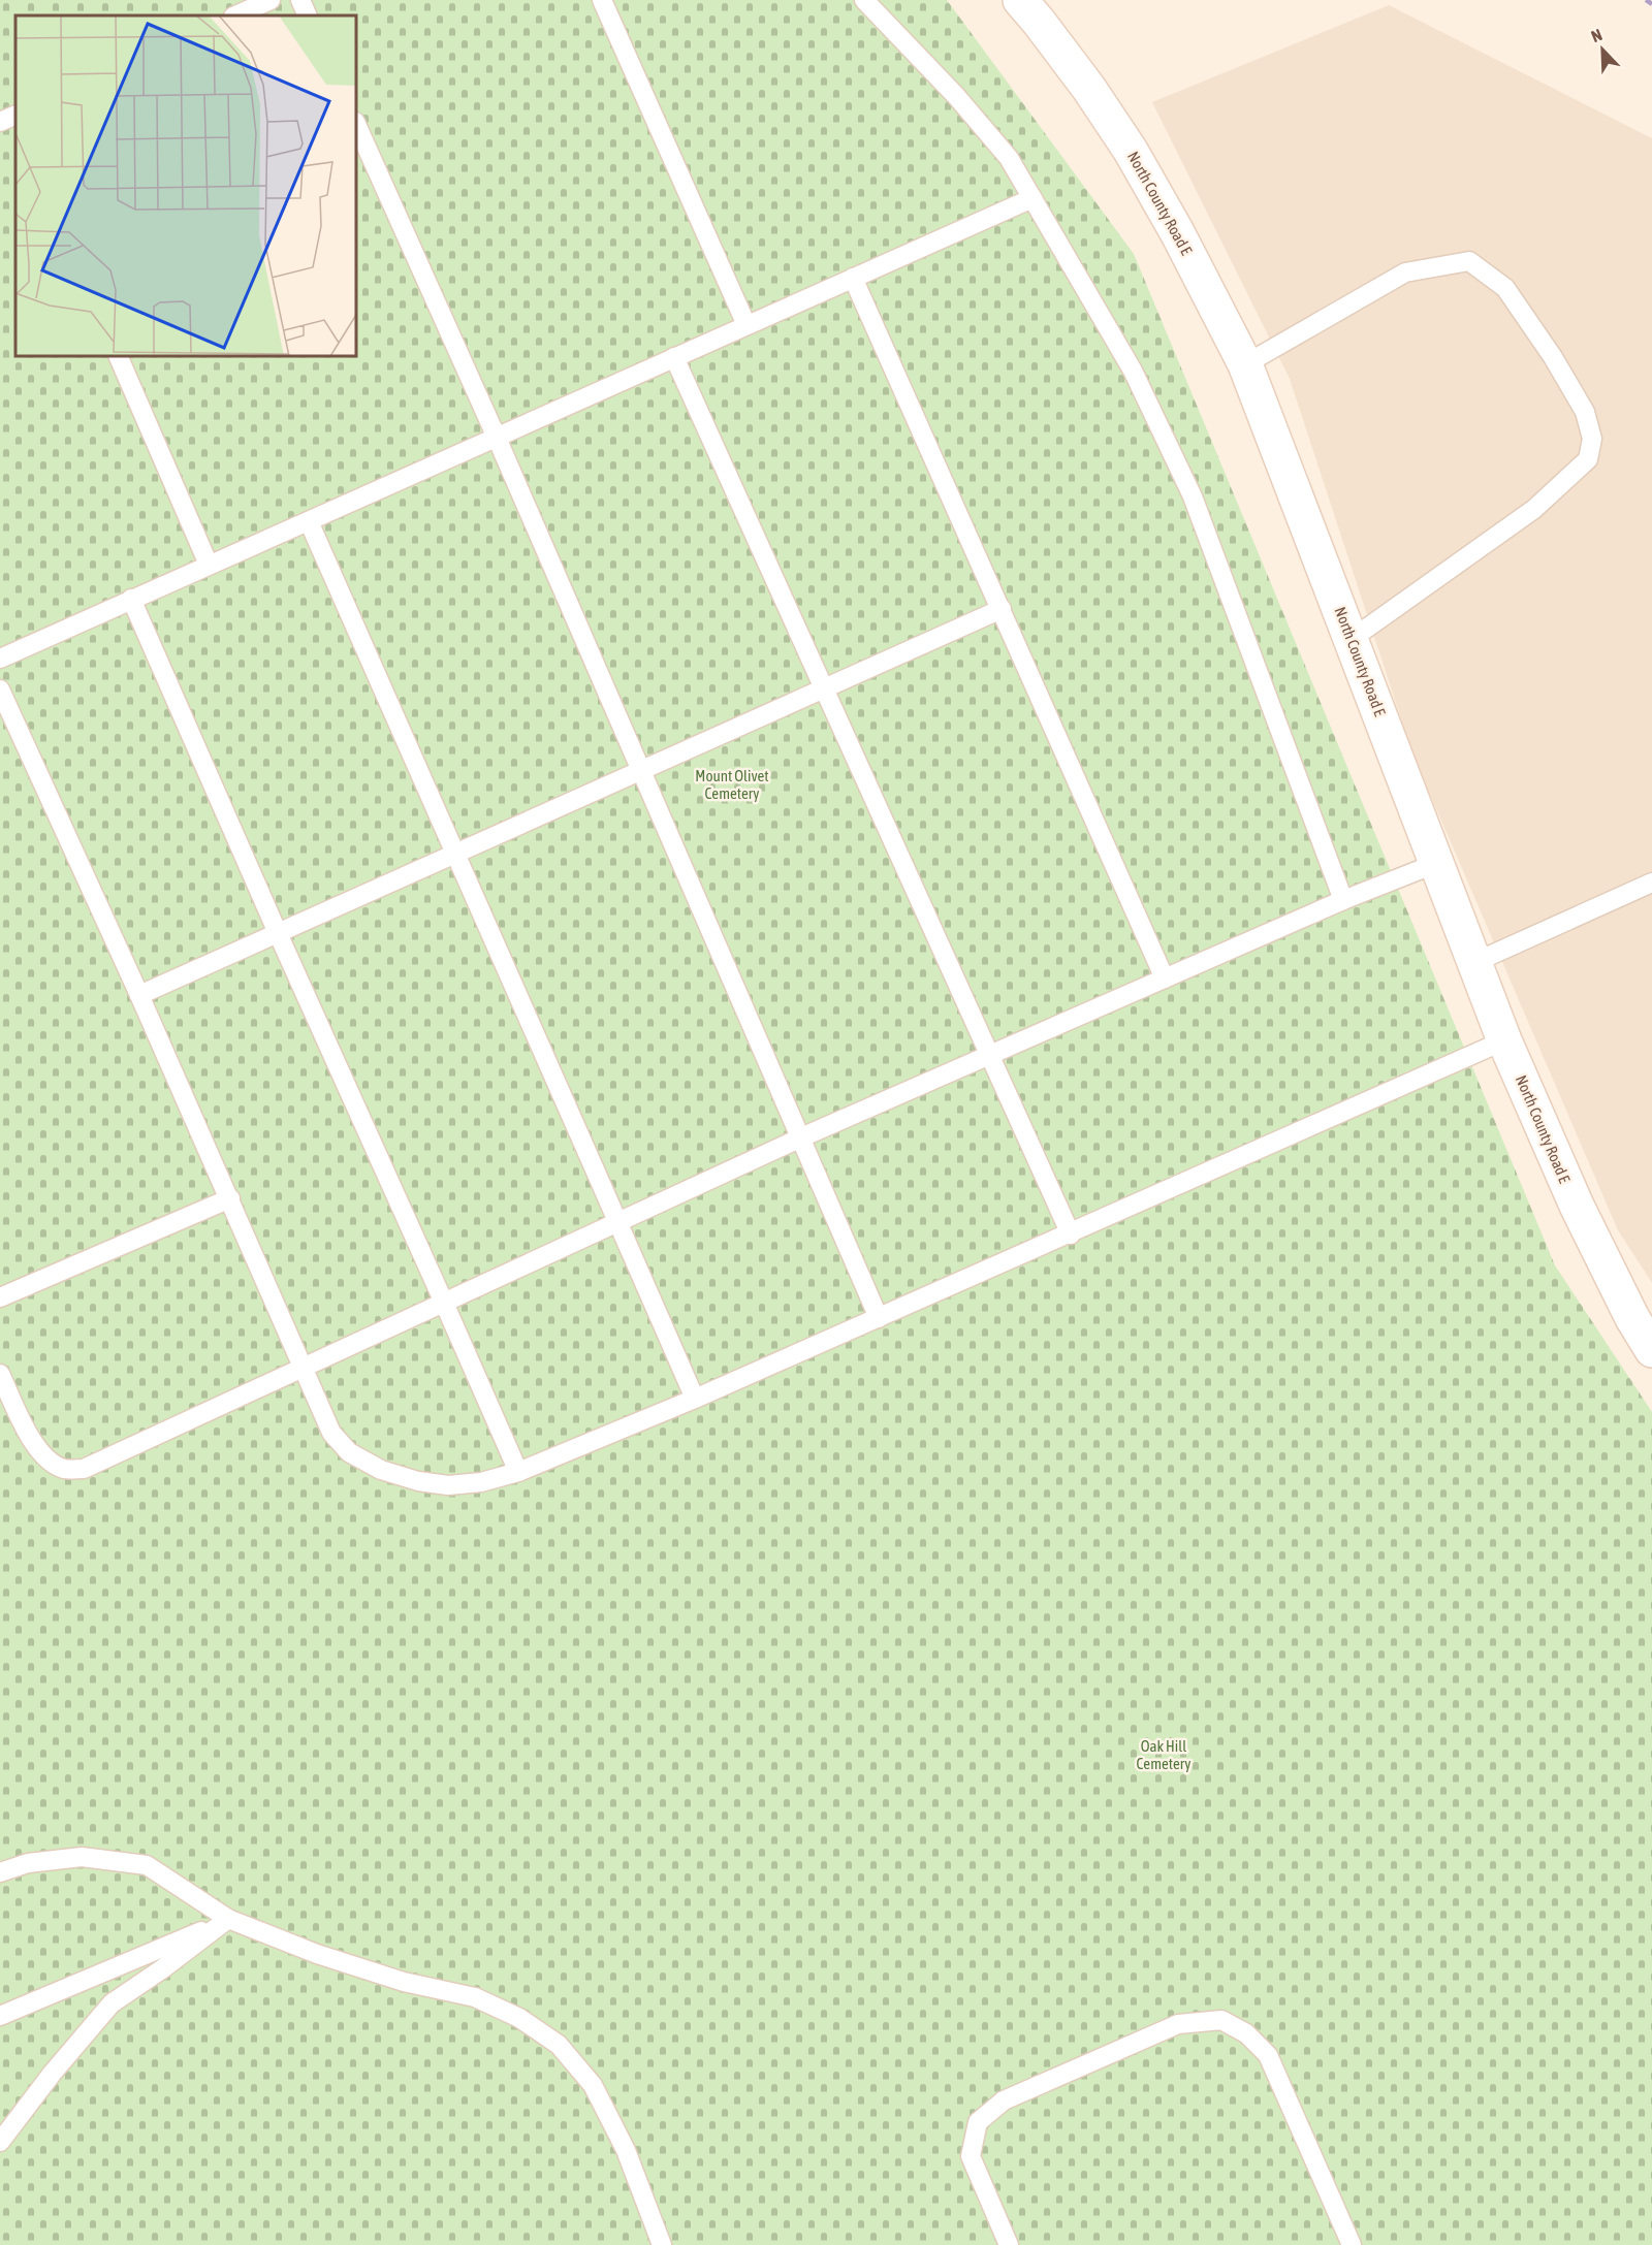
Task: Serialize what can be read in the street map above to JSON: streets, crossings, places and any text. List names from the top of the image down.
{
  "streets": {
    "main road": ["North County Road E"]
  },
  "parks": ["Mount Olivet Cemetery", "Oak Hill Cemetery"],
  "north": "top left"
}
